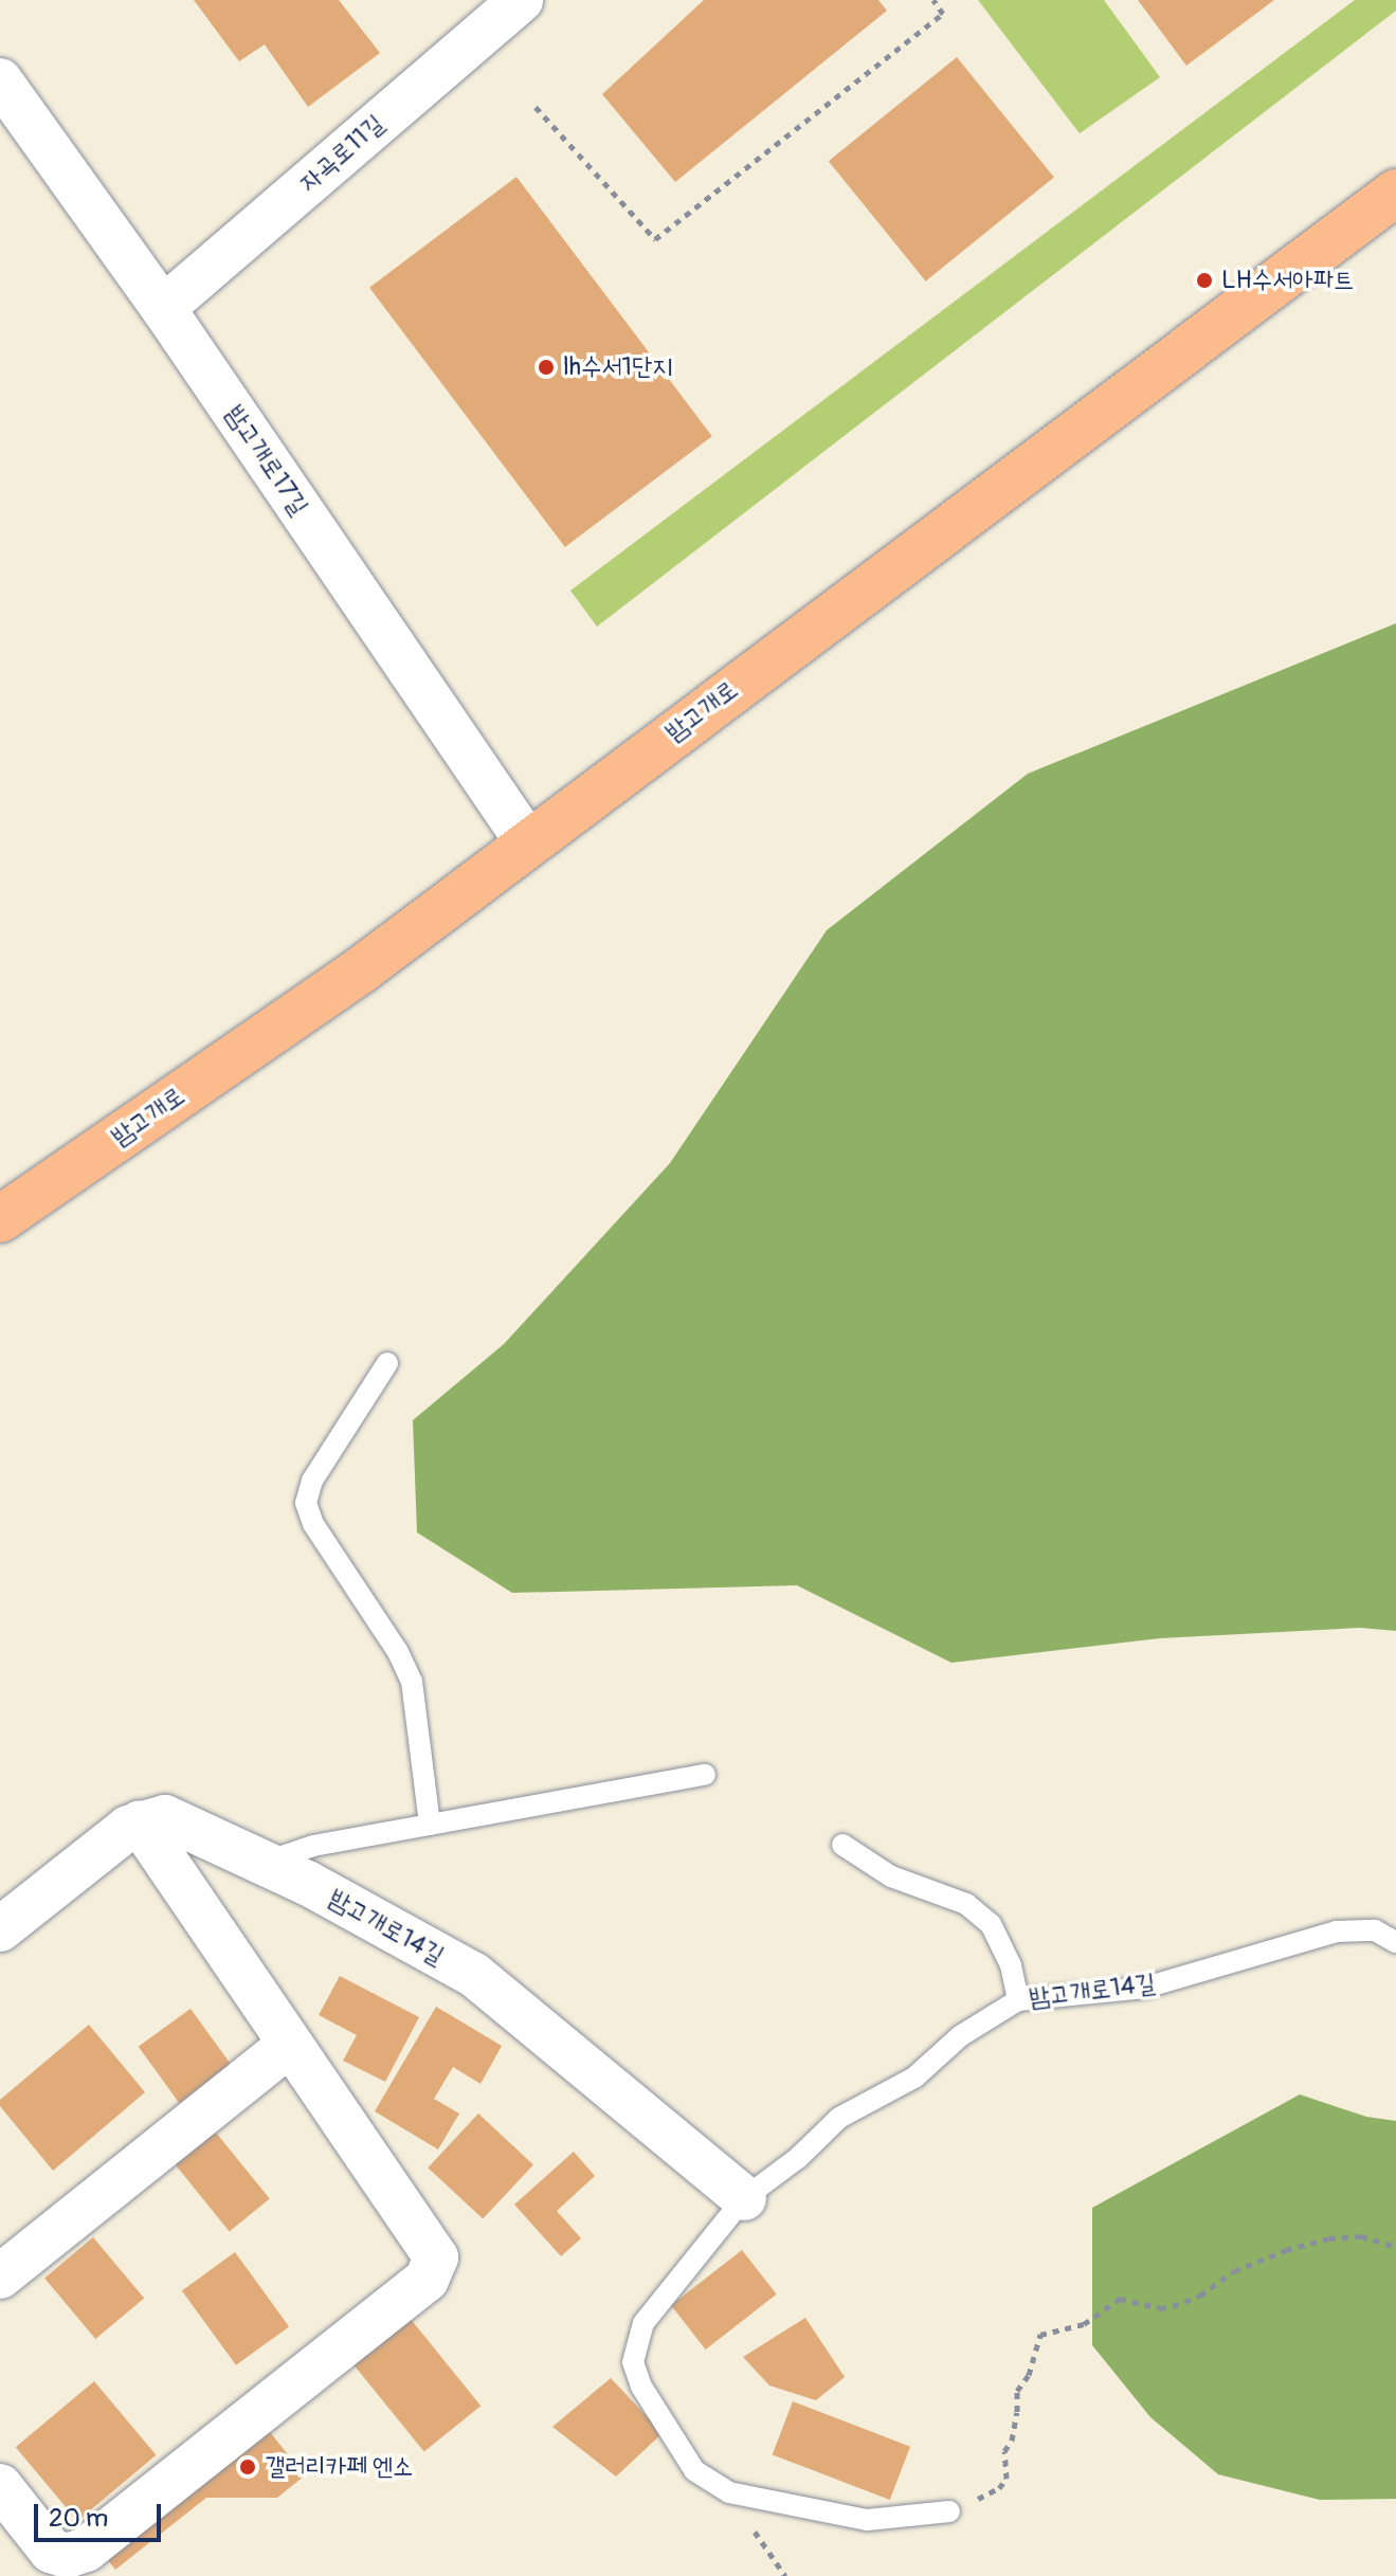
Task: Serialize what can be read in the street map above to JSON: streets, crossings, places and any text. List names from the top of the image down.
{
  "streets": {
    "main road": ["밤고개로"],
    "street": ["자곡로11길", "밤고개로17길", "밤고개로14길"]
  },
  "crossings": [
    ["자곡로11길", "밤고개로17길"],
    ["밤고개로17길", "밤고개로"]
  ],
  "places": ["LH수서아파트", "lh수서1단지", "갤러리카페 엔소"],
  "scale_bar": "20 m"
}
